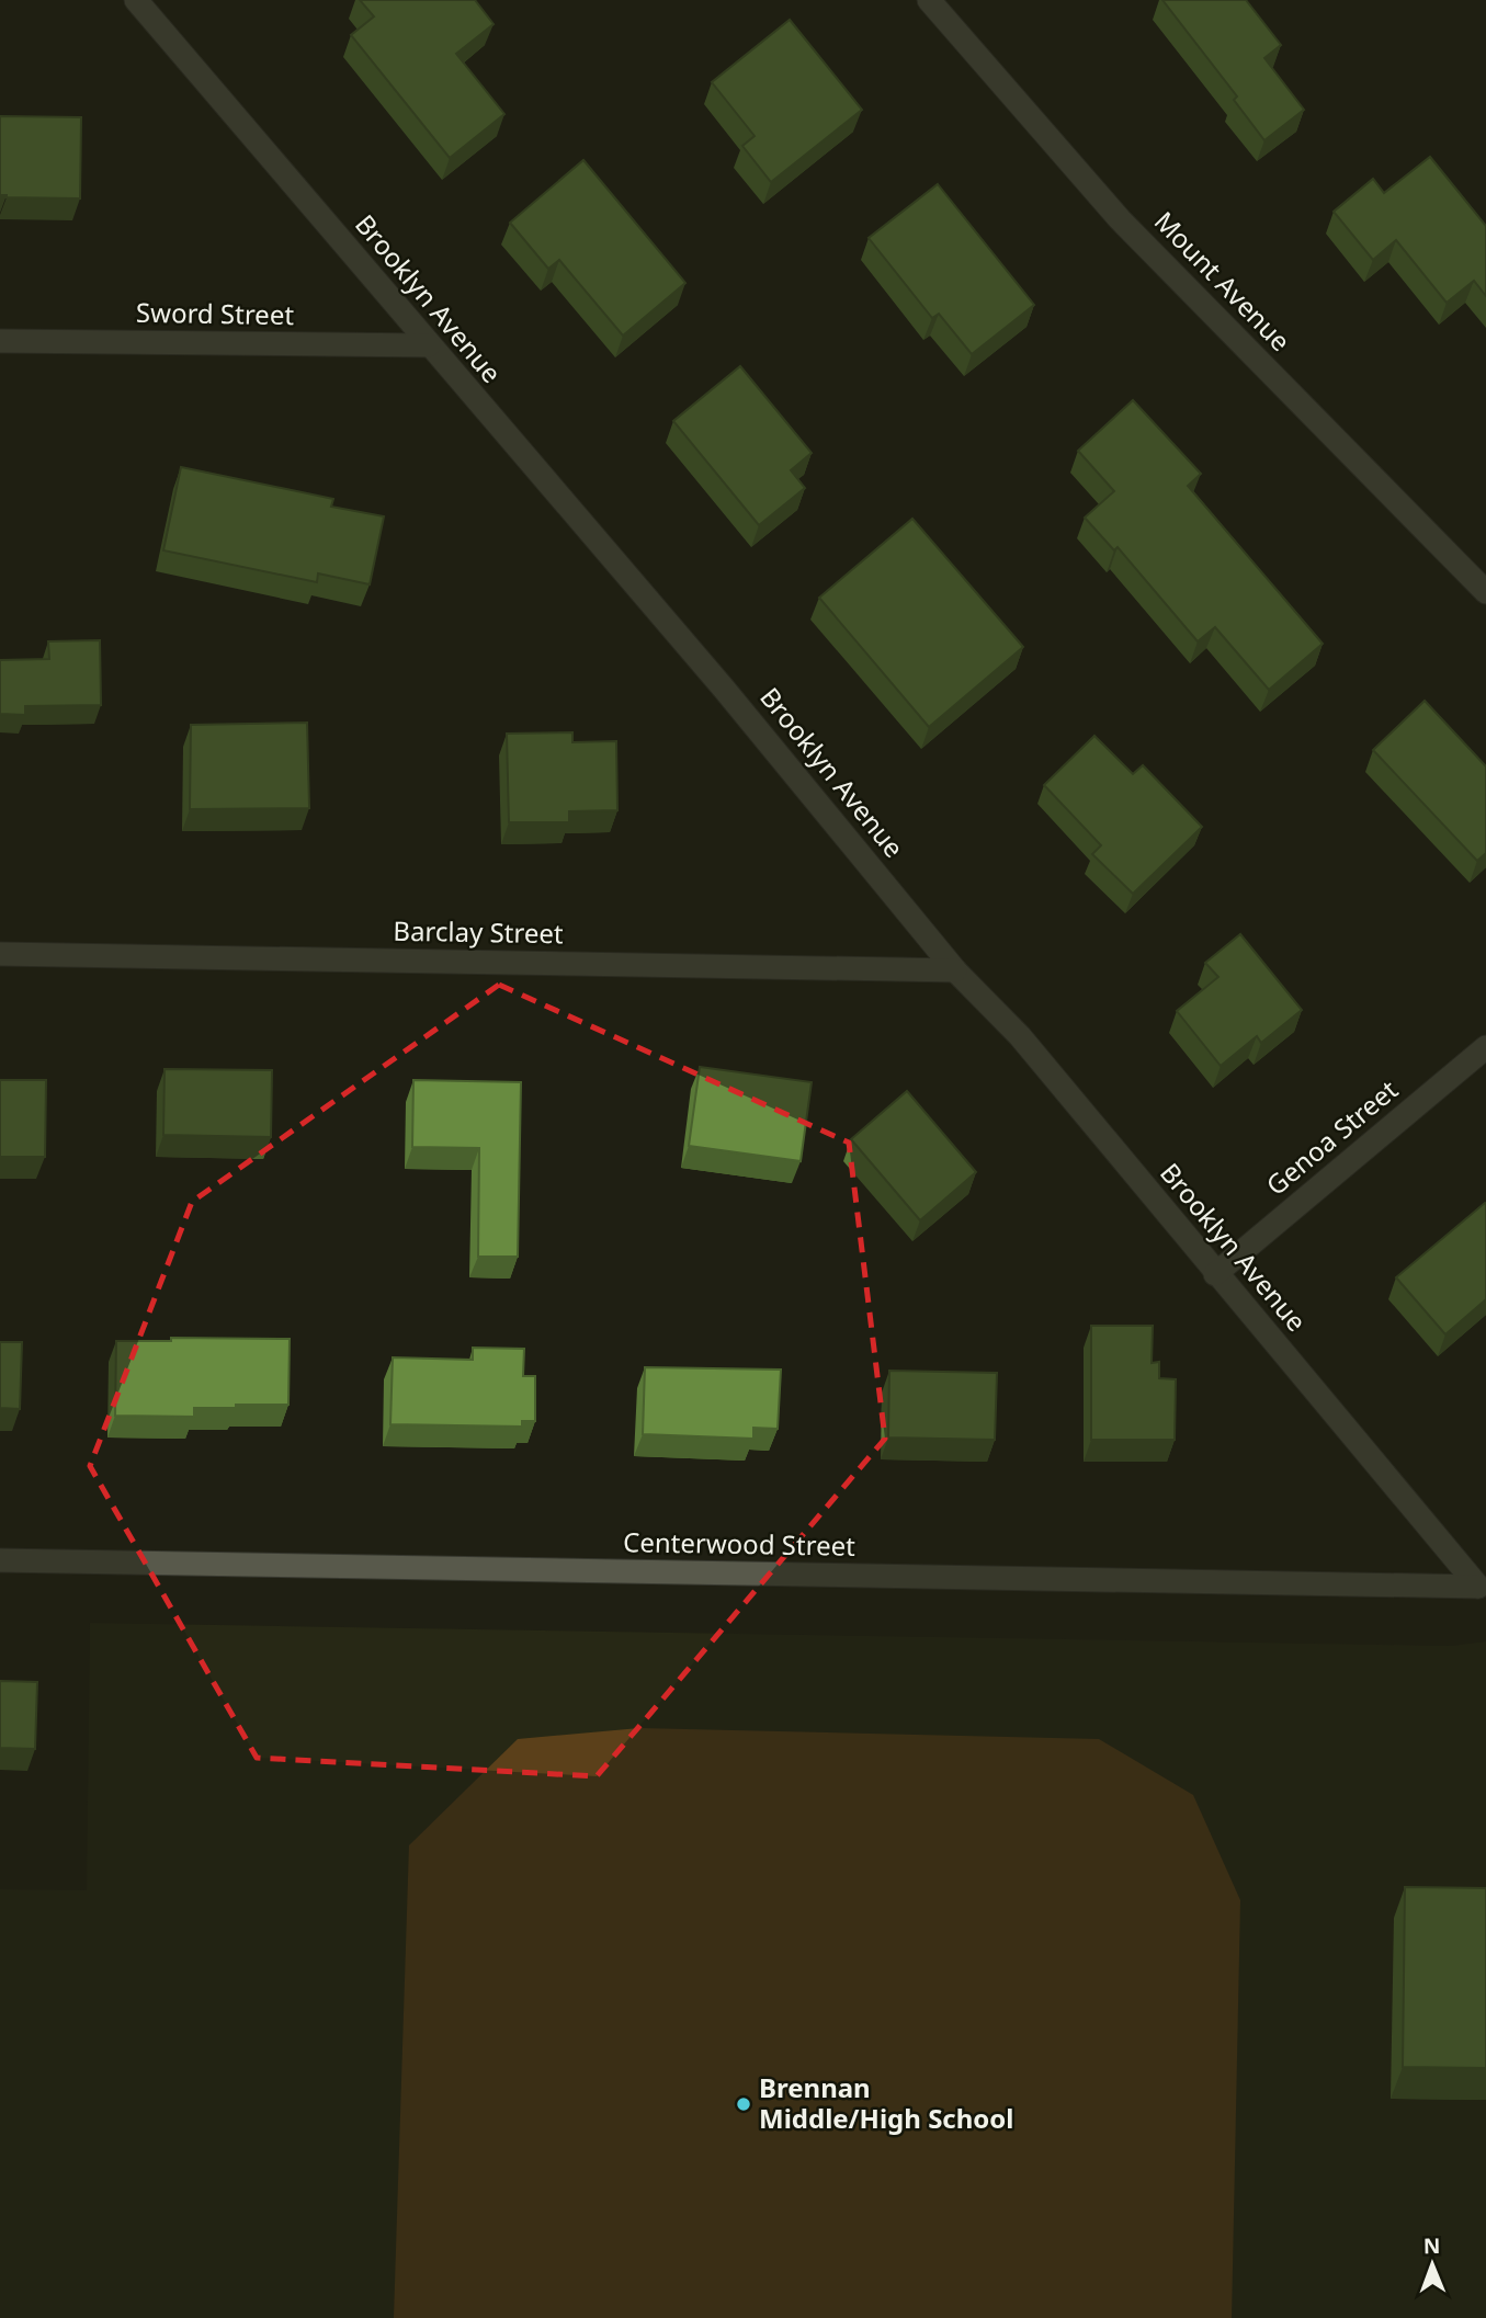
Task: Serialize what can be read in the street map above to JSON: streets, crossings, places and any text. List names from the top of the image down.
{
  "streets": {
    "street": [
      "Mount Avenue",
      "Brooklyn Avenue",
      "Sword Street",
      "Barclay Street",
      "Genoa Street",
      "Centerwood Street"
    ]
  },
  "crossings": [
    ["Brooklyn Avenue", "Sword Street"],
    ["Brooklyn Avenue", "Barclay Street"],
    ["Brooklyn Avenue", "Genoa Street"],
    ["Brooklyn Avenue", "Centerwood Street"]
  ],
  "places": ["Brennan Middle/High School"],
  "north": "top"
}
